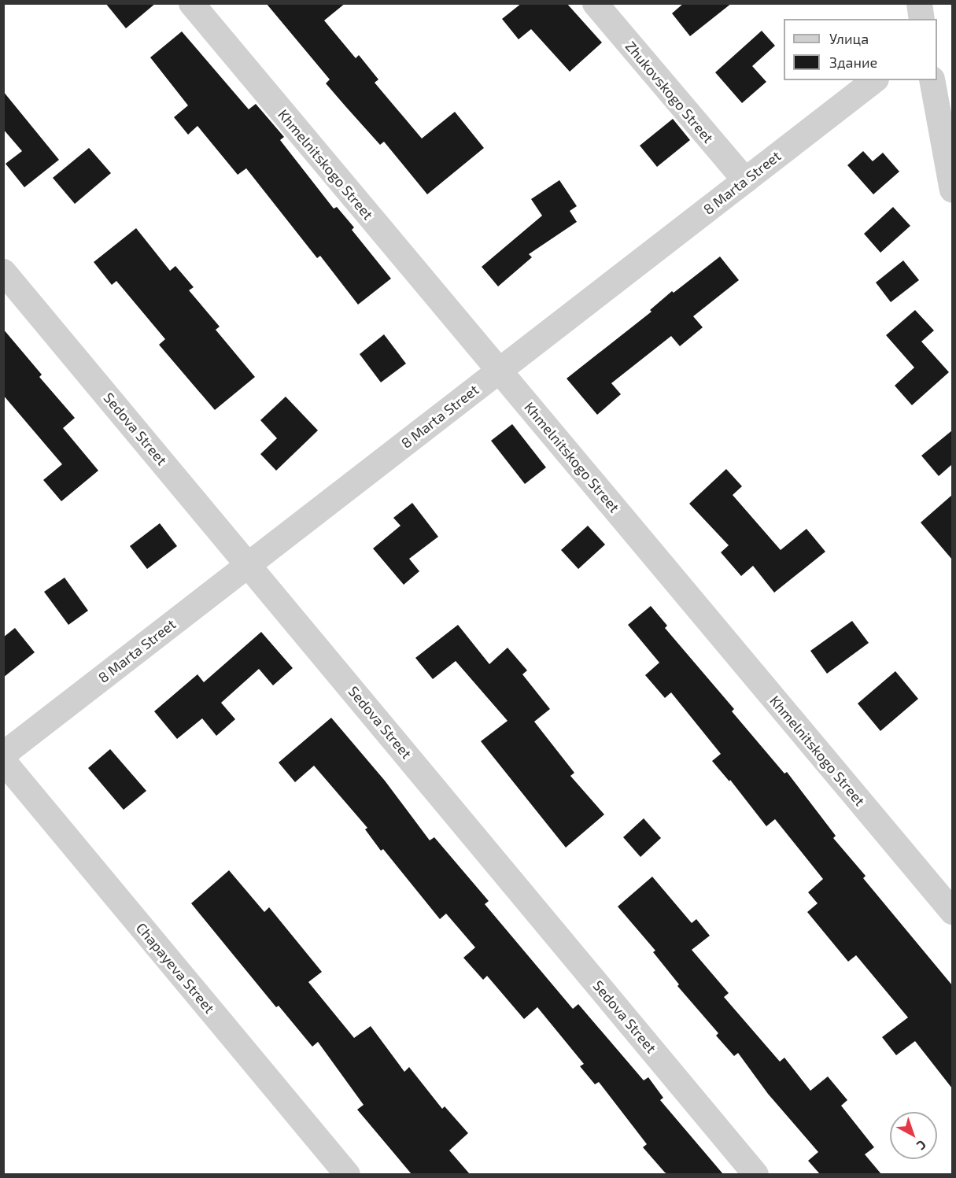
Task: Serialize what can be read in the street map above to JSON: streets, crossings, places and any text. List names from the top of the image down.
{
  "streets": {
    "street": [
      "Zhukovskogo Street",
      "Khmelnitskogo Street",
      "8 Marta Street",
      "Sedova Street",
      "Chapayeva Street"
    ]
  },
  "crossings": [
    ["Zhukovskogo Street", "8 Marta Street"],
    ["Khmelnitskogo Street", "8 Marta Street"],
    ["8 Marta Street", "Sedova Street"]
  ],
  "legend": ["Улица", "Здание"],
  "north": "bottom right"
}
